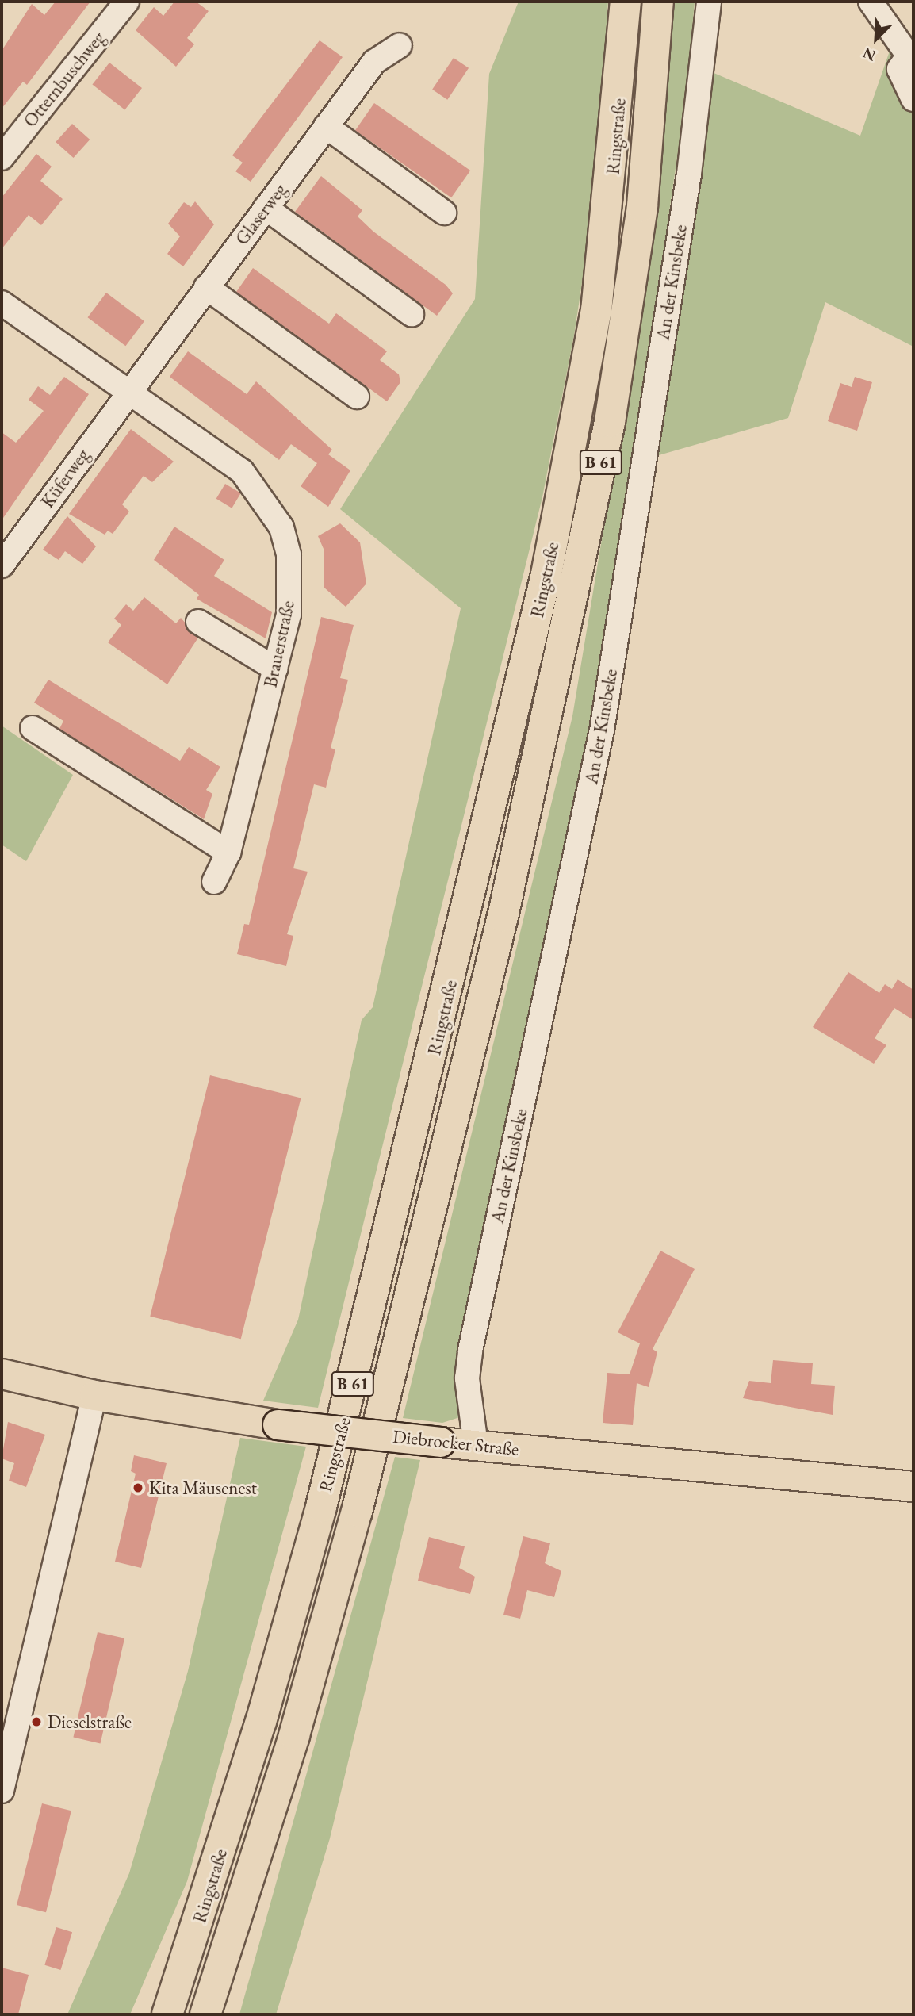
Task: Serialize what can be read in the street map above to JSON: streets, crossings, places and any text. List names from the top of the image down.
{
  "streets": {
    "highway": ["Ringstraße", "B 61"],
    "main road": ["Diebrocker Straße"],
    "street": [
      "Otternbuschweg",
      "Glaserweg",
      "An der Kinsbeke",
      "Küferweg",
      "Brauerstraße"
    ]
  },
  "crossings": [
    ["Glaserweg", "Küferweg"],
    ["Glaserweg", "Brauerstraße"],
    ["An der Kinsbeke", "Diebrocker Straße"],
    ["Küferweg", "Brauerstraße"]
  ],
  "places": ["Kita Mäusenest", "Dieselstraße"],
  "north": "bottom left"
}
